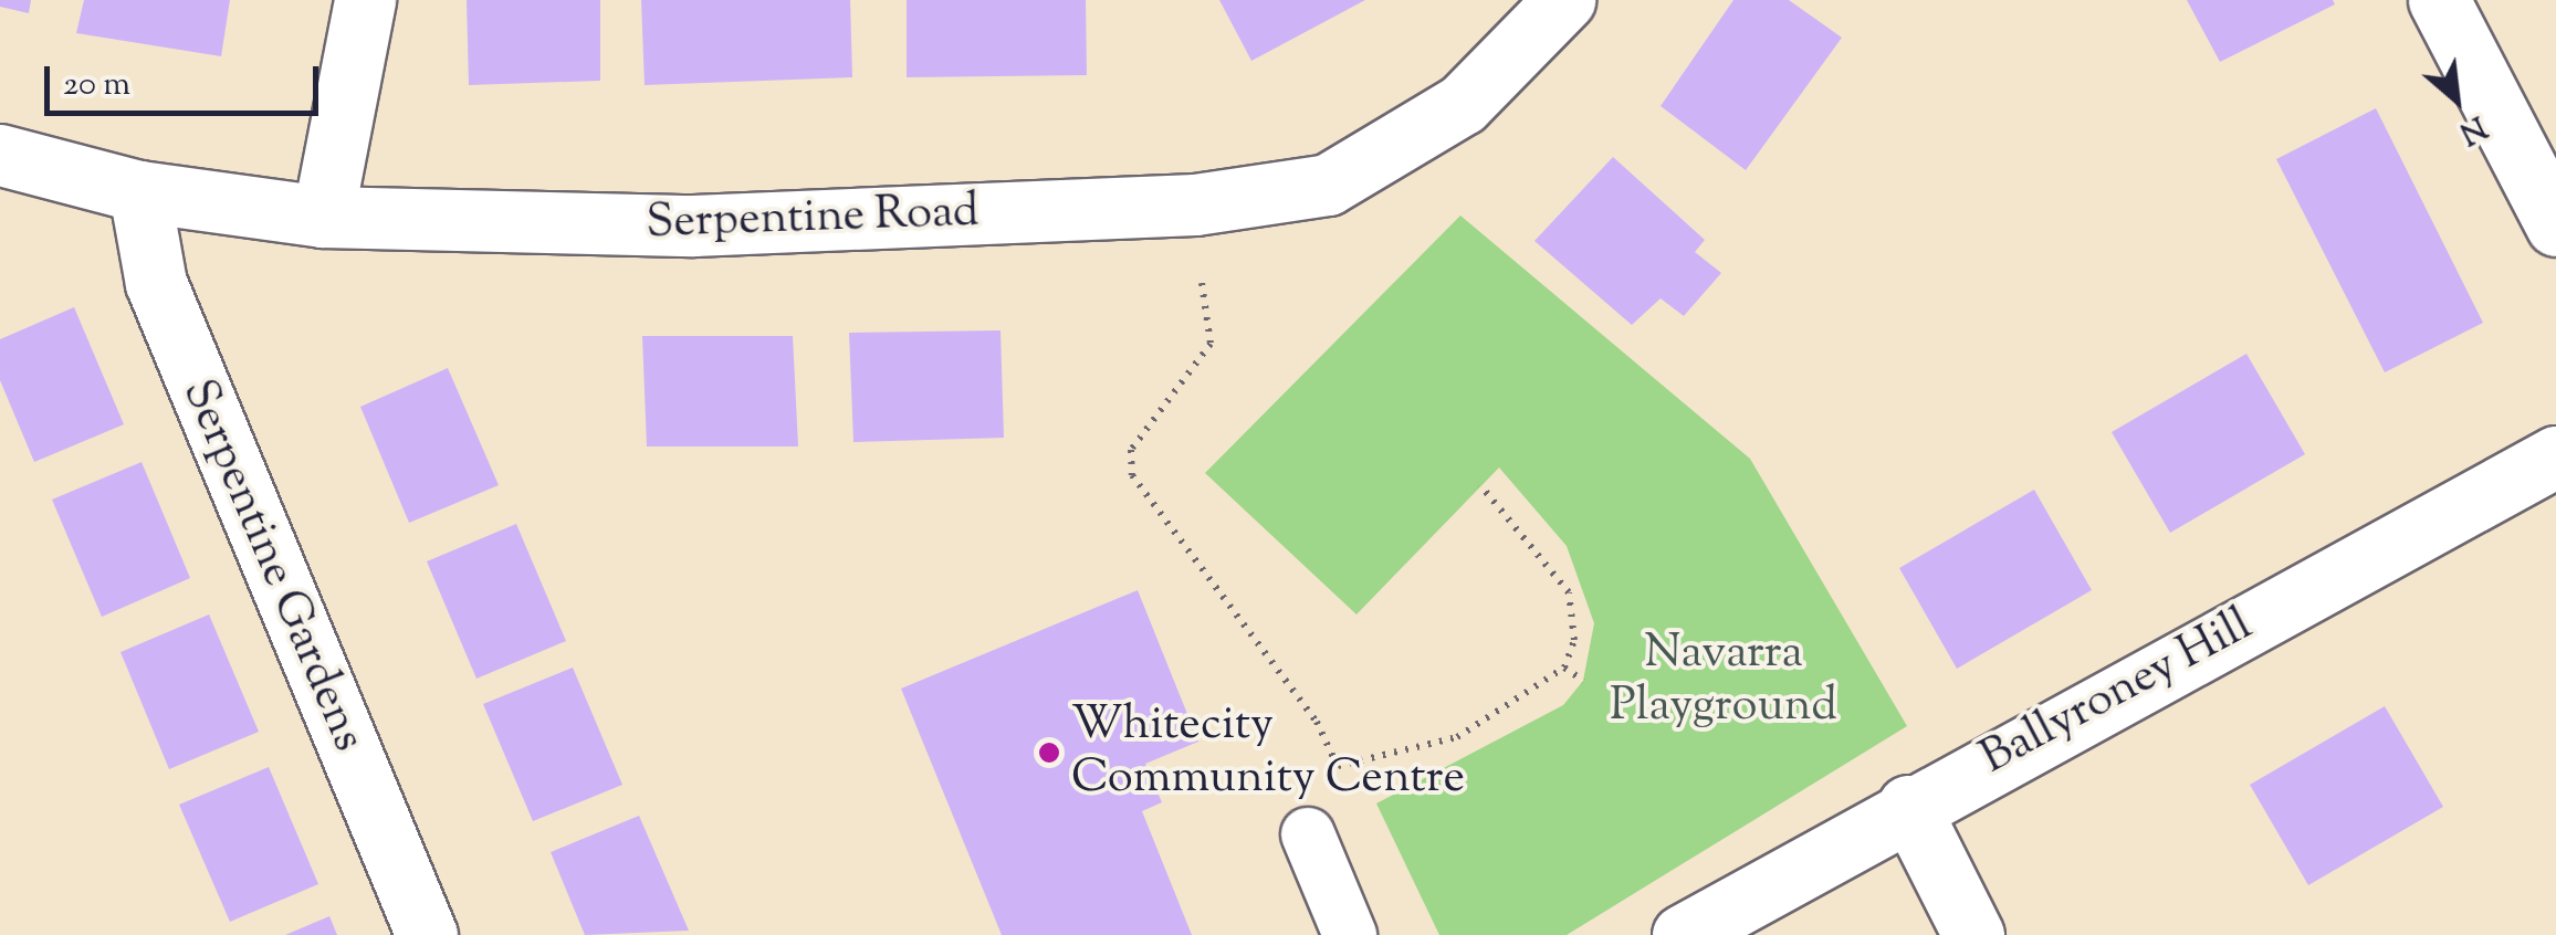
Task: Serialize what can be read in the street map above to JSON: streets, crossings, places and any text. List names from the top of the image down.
{
  "streets": {
    "street": ["Serpentine Road", "Serpentine Gardens", "Ballyroney Hill"]
  },
  "crossings": [
    ["Serpentine Road", "Serpentine Gardens"]
  ],
  "parks": ["Navarra Playground"],
  "places": ["Whitecity Community Centre"],
  "scale_bar": "20 m",
  "north": "bottom right"
}
